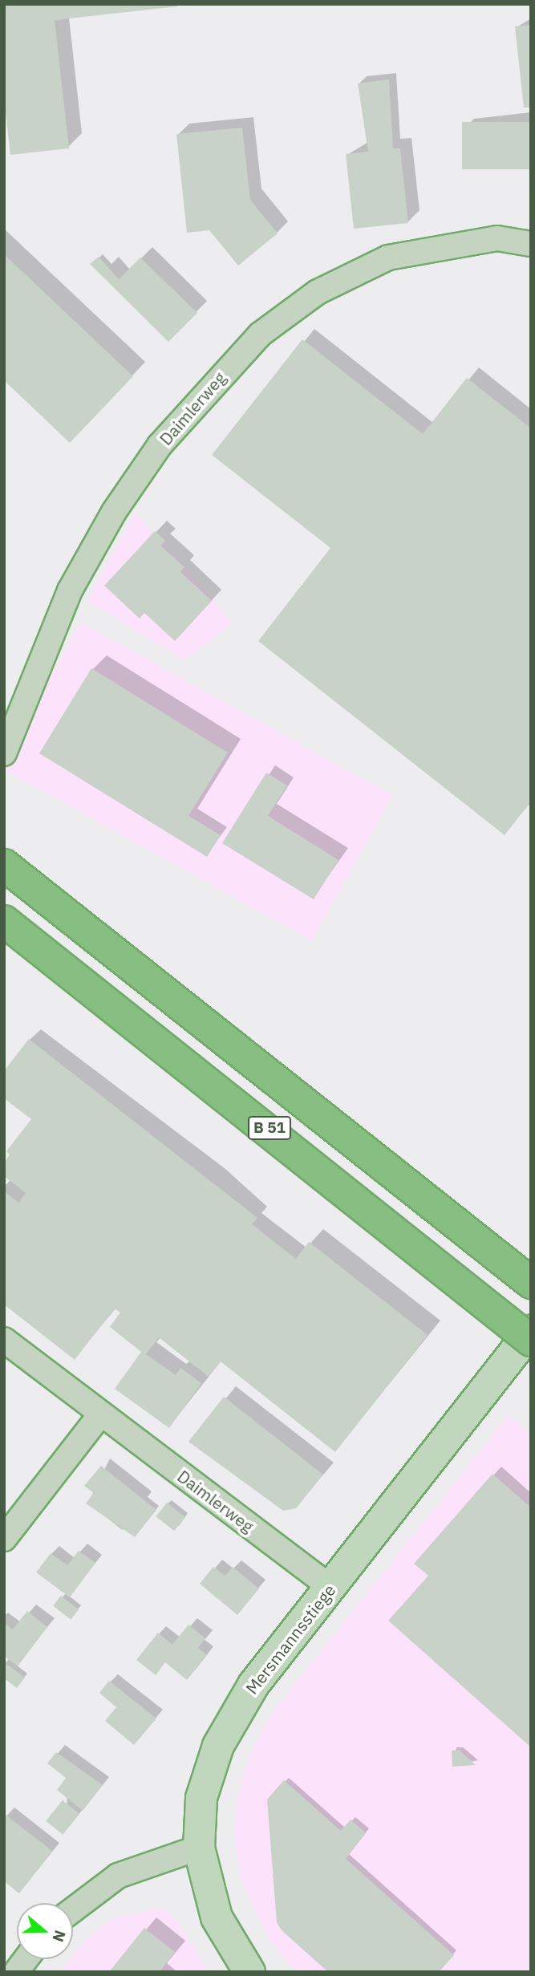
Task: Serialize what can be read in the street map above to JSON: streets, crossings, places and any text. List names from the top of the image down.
{
  "streets": {
    "highway": ["B 51"],
    "street": ["Daimlerweg", "Mersmannsstiege"]
  },
  "crossings": [
    ["Daimlerweg", "Mersmannsstiege"]
  ],
  "north": "right"
}
